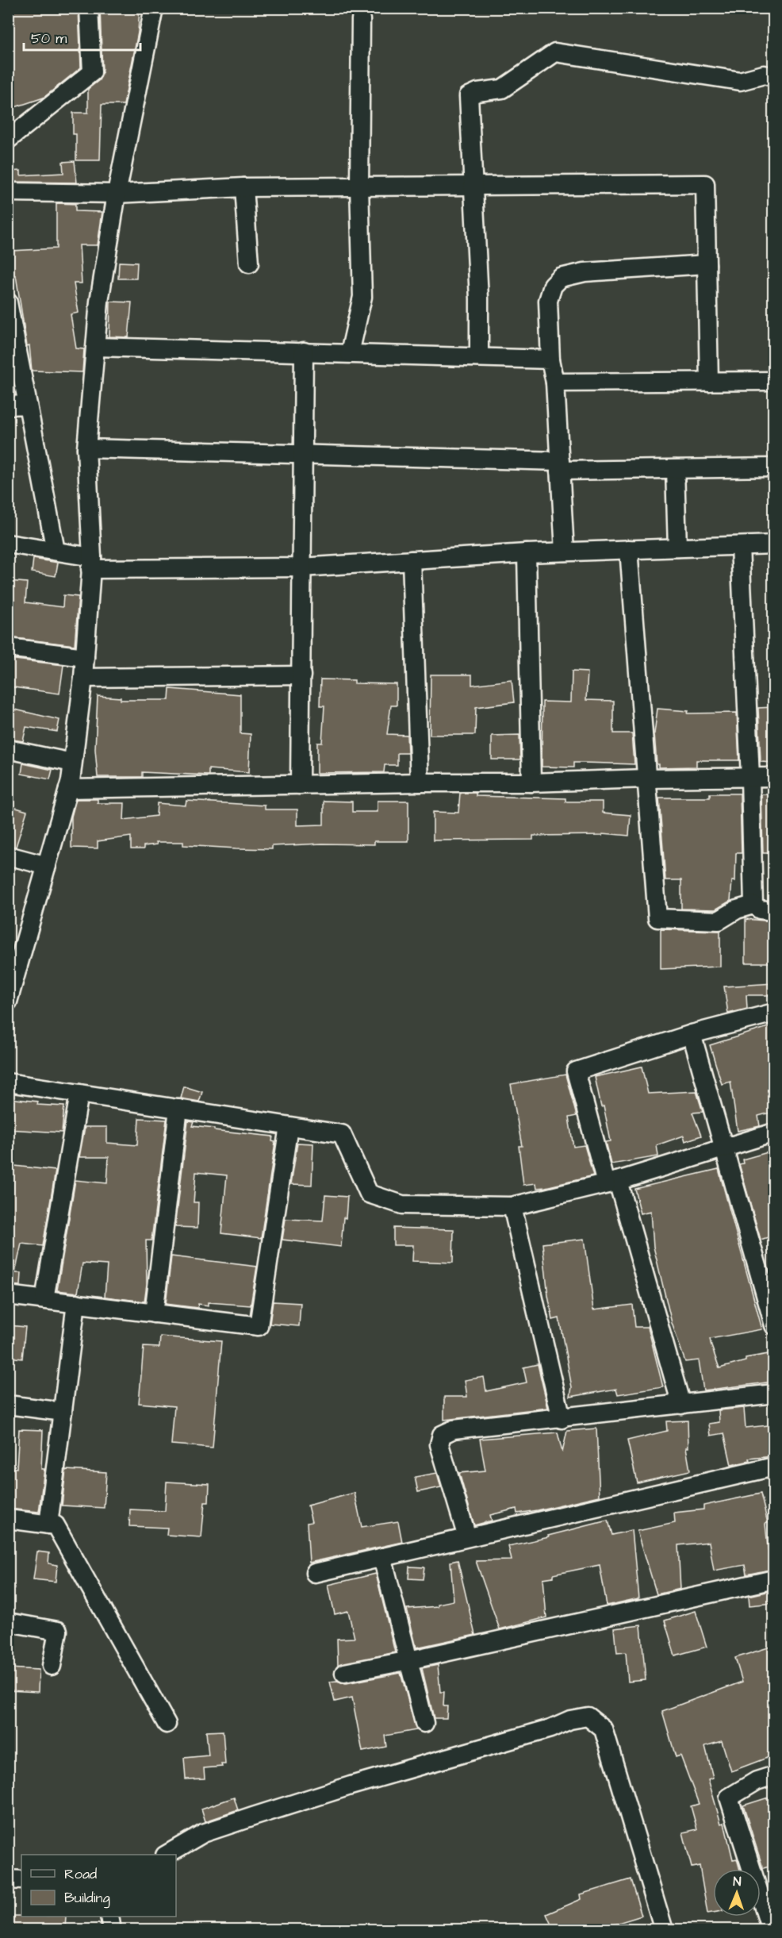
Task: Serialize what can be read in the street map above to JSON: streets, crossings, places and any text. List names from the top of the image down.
{
  "legend": ["Road", "Building"],
  "scale_bar": "50 m",
  "north": "top"
}
